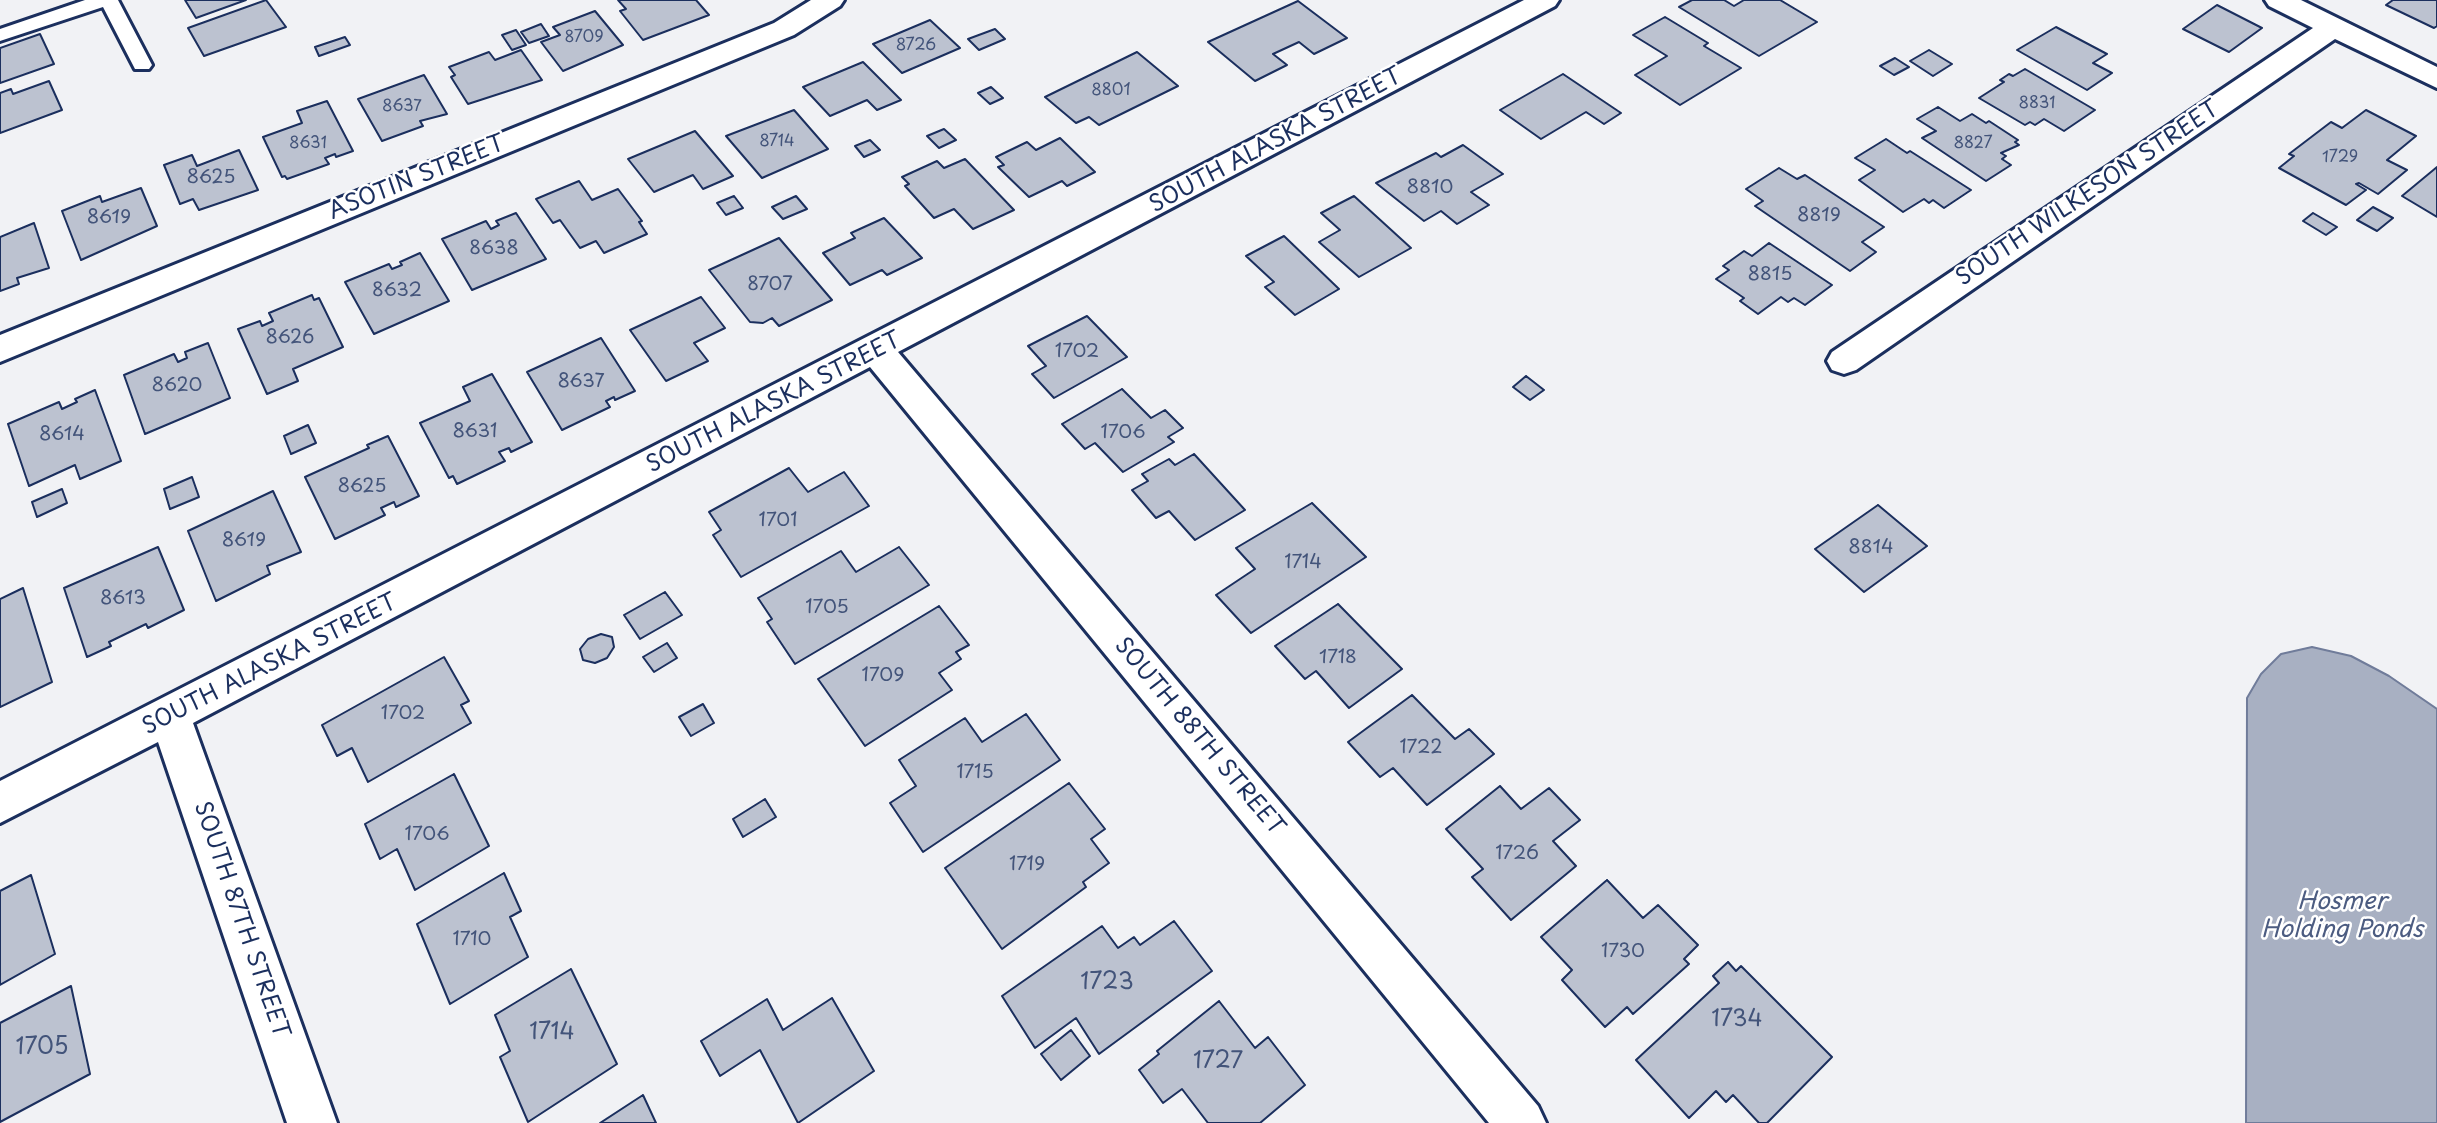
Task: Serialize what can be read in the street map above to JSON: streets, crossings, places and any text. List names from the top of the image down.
{
  "streets": {
    "street": [
      "SOUTH ALASKA STREET",
      "ASOTIN STREET",
      "SOUTH WILKESON STREET",
      "SOUTH 88TH STREET",
      "SOUTH 87TH STREET"
    ]
  },
  "crossings": [
    ["SOUTH ALASKA STREET", "SOUTH 88TH STREET"],
    ["SOUTH ALASKA STREET", "SOUTH 87TH STREET"]
  ],
  "water": ["Hosmer Holding Ponds"],
  "house_numbers": [
    "8709",
    "8726",
    "8801",
    "8831",
    "8637",
    "8714",
    "8631",
    "8827",
    "1729",
    "8625",
    "8810",
    "8819",
    "8619",
    "8638",
    "8815",
    "8707",
    "8632",
    "8626",
    "1702",
    "8637",
    "8620",
    "8631",
    "1706",
    "8614",
    "8625",
    "1701",
    "8619",
    "8814",
    "1714",
    "8613",
    "1705",
    "1718",
    "1709",
    "1702",
    "1722",
    "1715",
    "1706",
    "1726",
    "1719",
    "1710",
    "1730",
    "1723",
    "1734",
    "1714",
    "1705",
    "1727"
  ]
}
